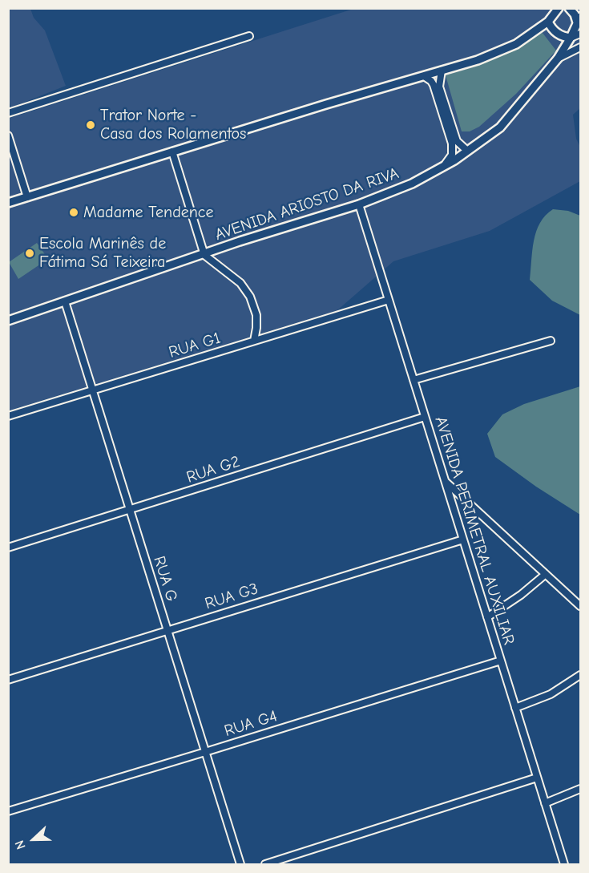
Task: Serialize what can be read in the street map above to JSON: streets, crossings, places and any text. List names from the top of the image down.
{
  "streets": {
    "street": [
      "AVENIDA ARIOSTO DA RIVA",
      "RUA G1",
      "RUA G2",
      "AVENIDA PERIMETRAL AUXILIAR",
      "RUA G",
      "RUA G3",
      "RUA G4"
    ]
  },
  "crossings": [
    ["AVENIDA ARIOSTO DA RIVA", "AVENIDA PERIMETRAL AUXILIAR"],
    ["AVENIDA ARIOSTO DA RIVA", "RUA G"],
    ["RUA G1", "AVENIDA PERIMETRAL AUXILIAR"],
    ["RUA G1", "RUA G"],
    ["RUA G2", "AVENIDA PERIMETRAL AUXILIAR"],
    ["RUA G2", "RUA G"],
    ["AVENIDA PERIMETRAL AUXILIAR", "RUA G3"],
    ["AVENIDA PERIMETRAL AUXILIAR", "RUA G4"],
    ["RUA G", "RUA G3"],
    ["RUA G", "RUA G4"]
  ],
  "places": ["Trator Norte - Casa dos Rolamentos", "Madame Tendence", "Escola Marinês de Fátima Sá Teixeira"],
  "north": "left"
}
